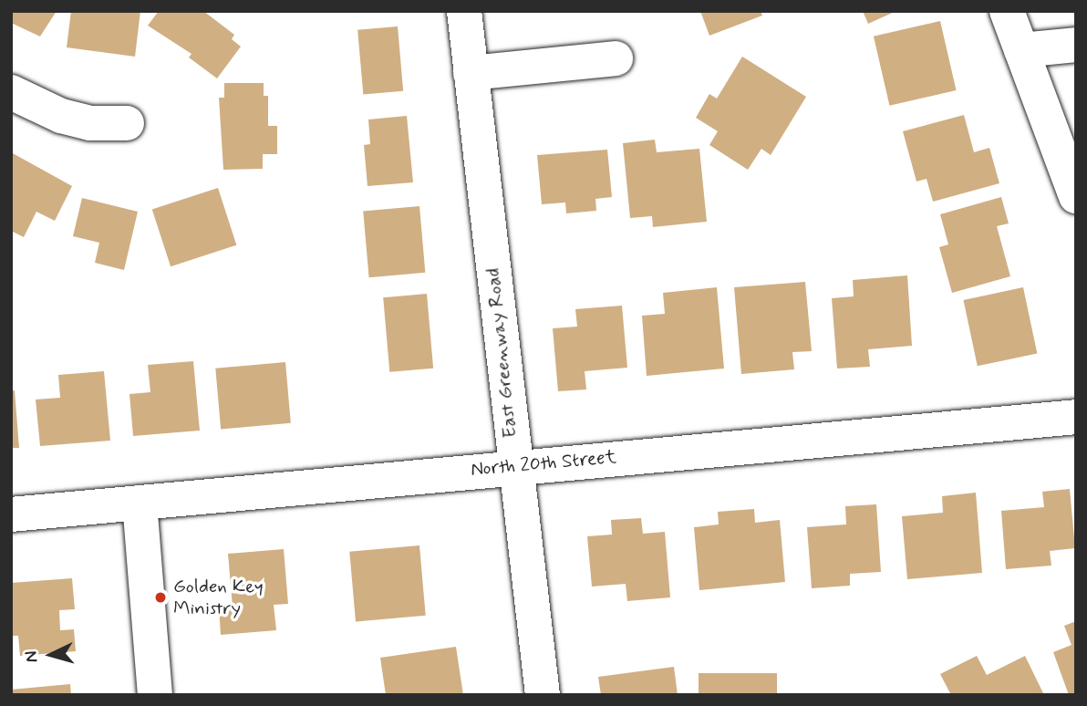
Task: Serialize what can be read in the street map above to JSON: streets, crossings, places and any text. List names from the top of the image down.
{
  "streets": {
    "street": ["East Greenway Road", "North 20th Street"]
  },
  "crossings": [
    ["East Greenway Road", "North 20th Street"]
  ],
  "places": ["Golden Key Ministry"],
  "north": "left"
}
